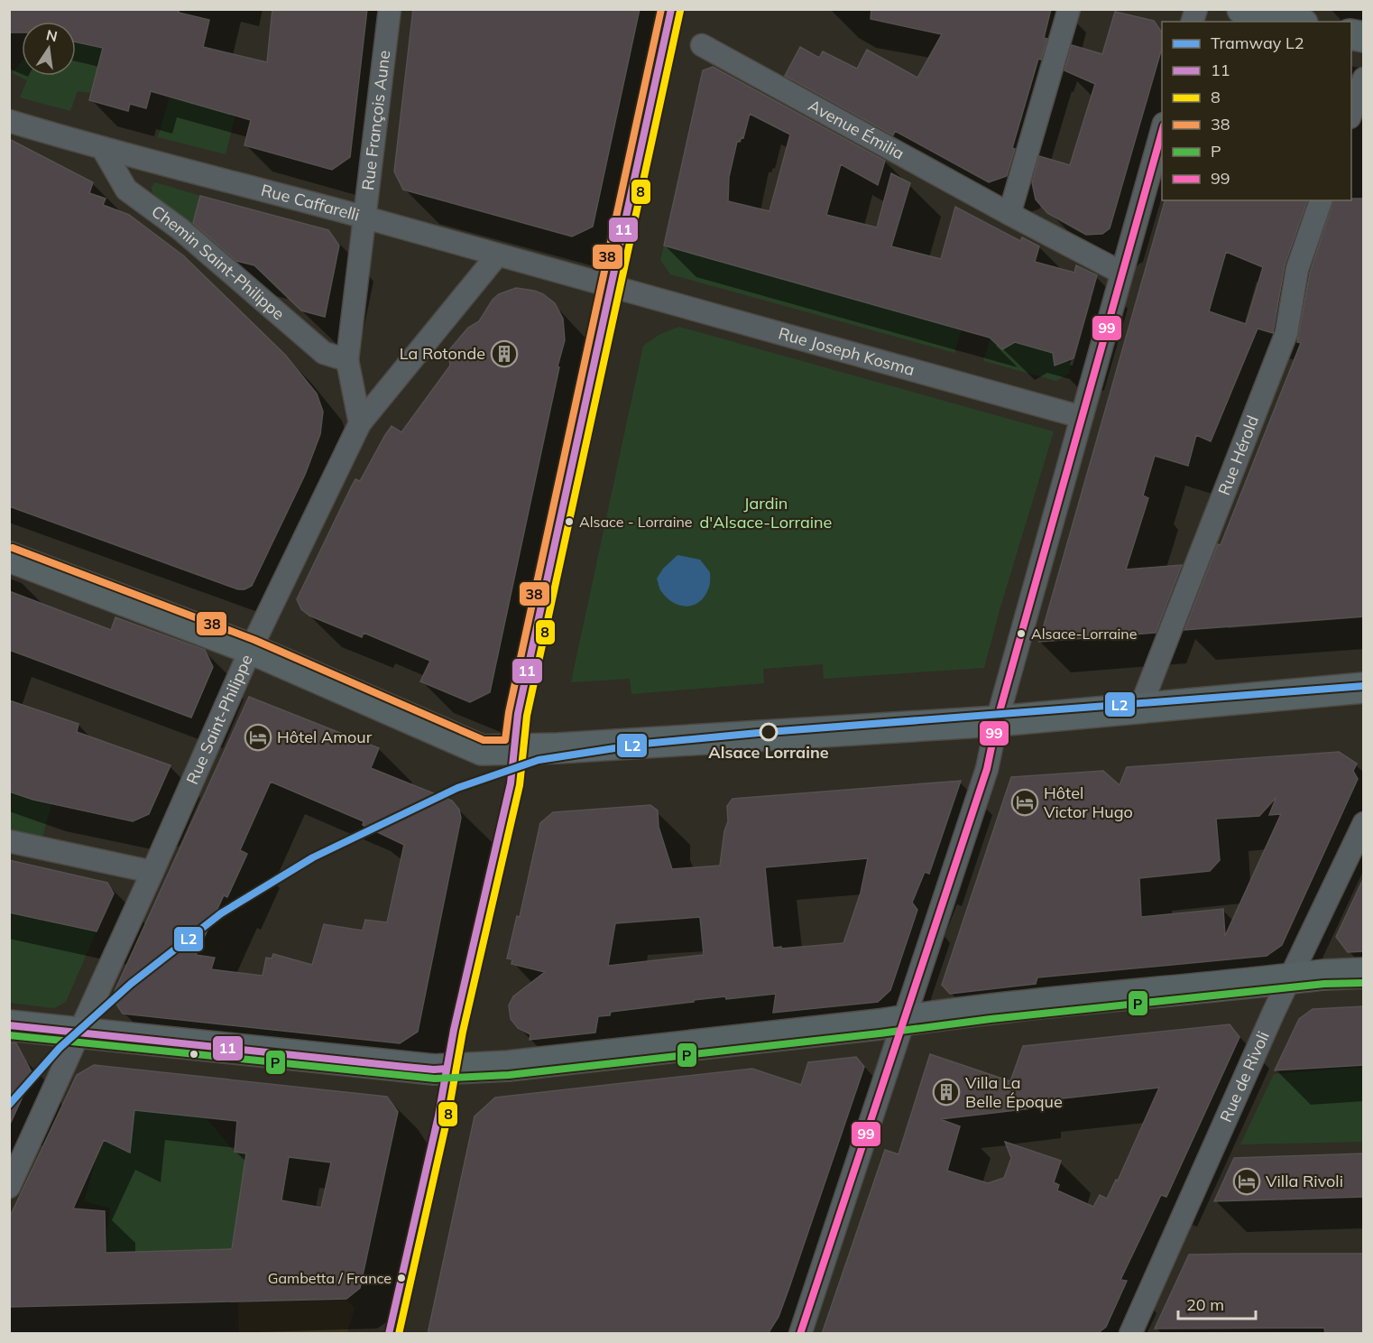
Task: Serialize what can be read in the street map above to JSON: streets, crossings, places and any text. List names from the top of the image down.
{
  "streets": {
    "street": [
      "Rue François Aune",
      "Avenue Émilia",
      "Rue Caffarelli",
      "Chemin Saint-Philippe",
      "Rue Joseph Kosma",
      "Rue Hérold",
      "Rue Saint-Philippe",
      "Rue de Rivoli"
    ]
  },
  "crossings": [
    ["Rue François Aune", "Rue Caffarelli"],
    ["Rue François Aune", "Chemin Saint-Philippe"],
    ["Rue François Aune", "Rue Saint-Philippe"],
    ["Rue Caffarelli", "Chemin Saint-Philippe"],
    ["Rue Caffarelli", "Rue Joseph Kosma"],
    ["Rue Caffarelli", "Rue Saint-Philippe"]
  ],
  "parks": ["Jardin d'Alsace-Lorraine"],
  "places": {
    "building": ["La Rotonde", "Villa La Belle Époque"],
    "other": [
      "Alsace - Lorraine",
      "Alsace-Lorraine",
      "Alsace Lorraine",
      "Gambetta / France"
    ],
    "hotel": ["Hôtel Amour", "Hôtel Victor Hugo", "Villa Rivoli"]
  },
  "lines": [
    "transit line 11",
    "transit line 38",
    "transit line 8",
    "transit line 99",
    "tram line L2",
    "transit line P"
  ],
  "legend": [
    "Tramway L2",
    "11",
    "8",
    "38",
    "P",
    "99"
  ],
  "scale_bar": "20 m",
  "north": "top"
}
